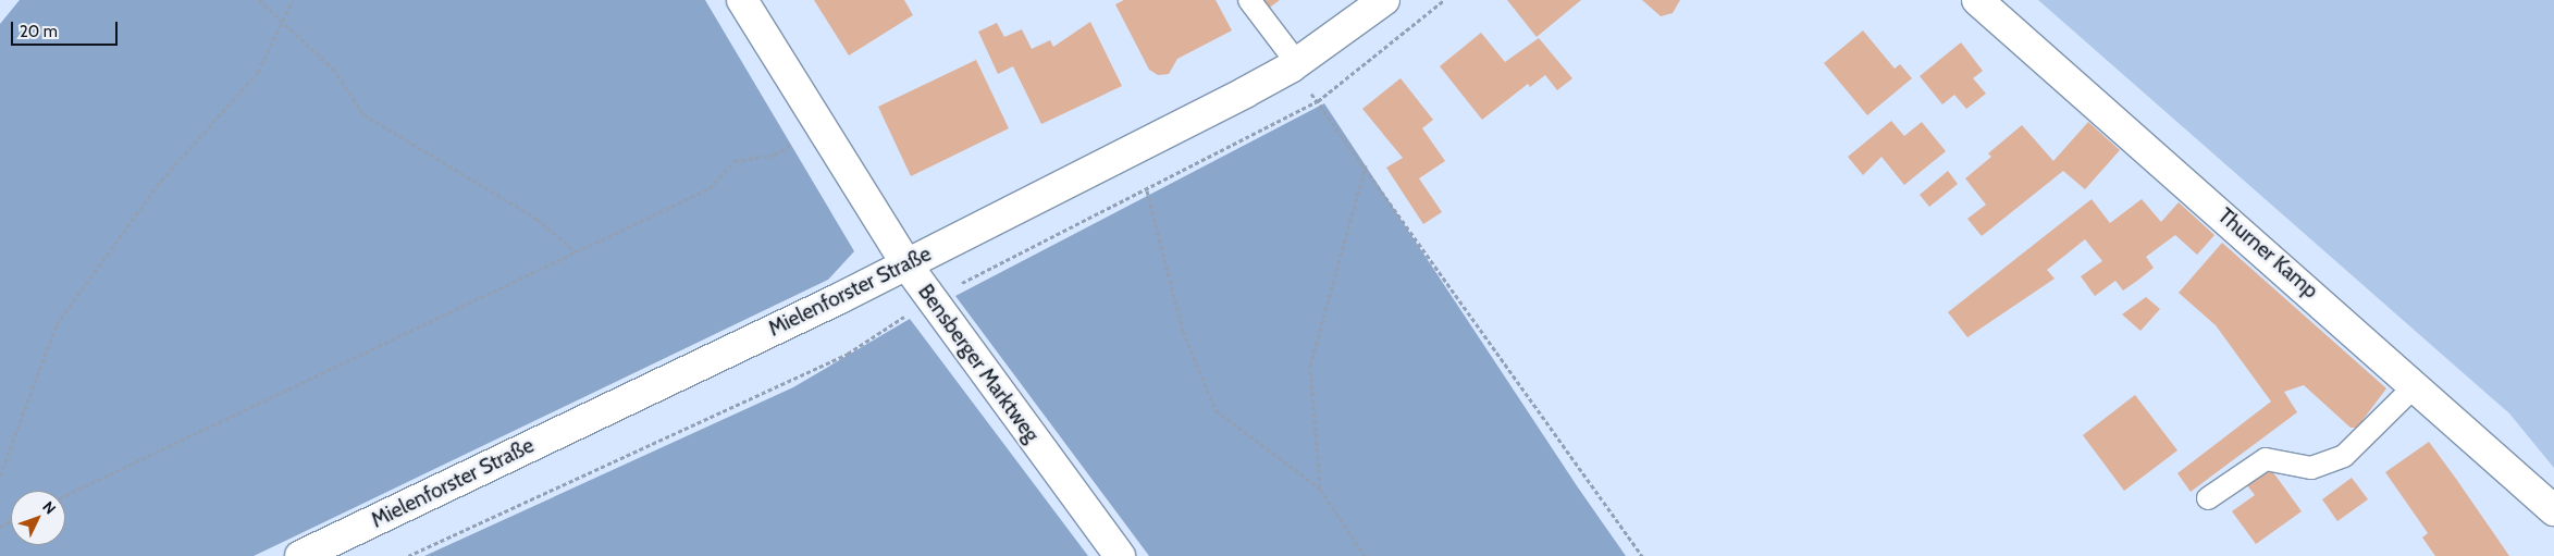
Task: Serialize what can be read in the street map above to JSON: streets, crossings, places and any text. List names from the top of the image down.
{
  "streets": {
    "street": ["Thurner Kamp", "Mielenforster Straße", "Bensberger Marktweg"]
  },
  "crossings": [
    ["Mielenforster Straße", "Bensberger Marktweg"]
  ],
  "scale_bar": "20 m",
  "north": "top right"
}
